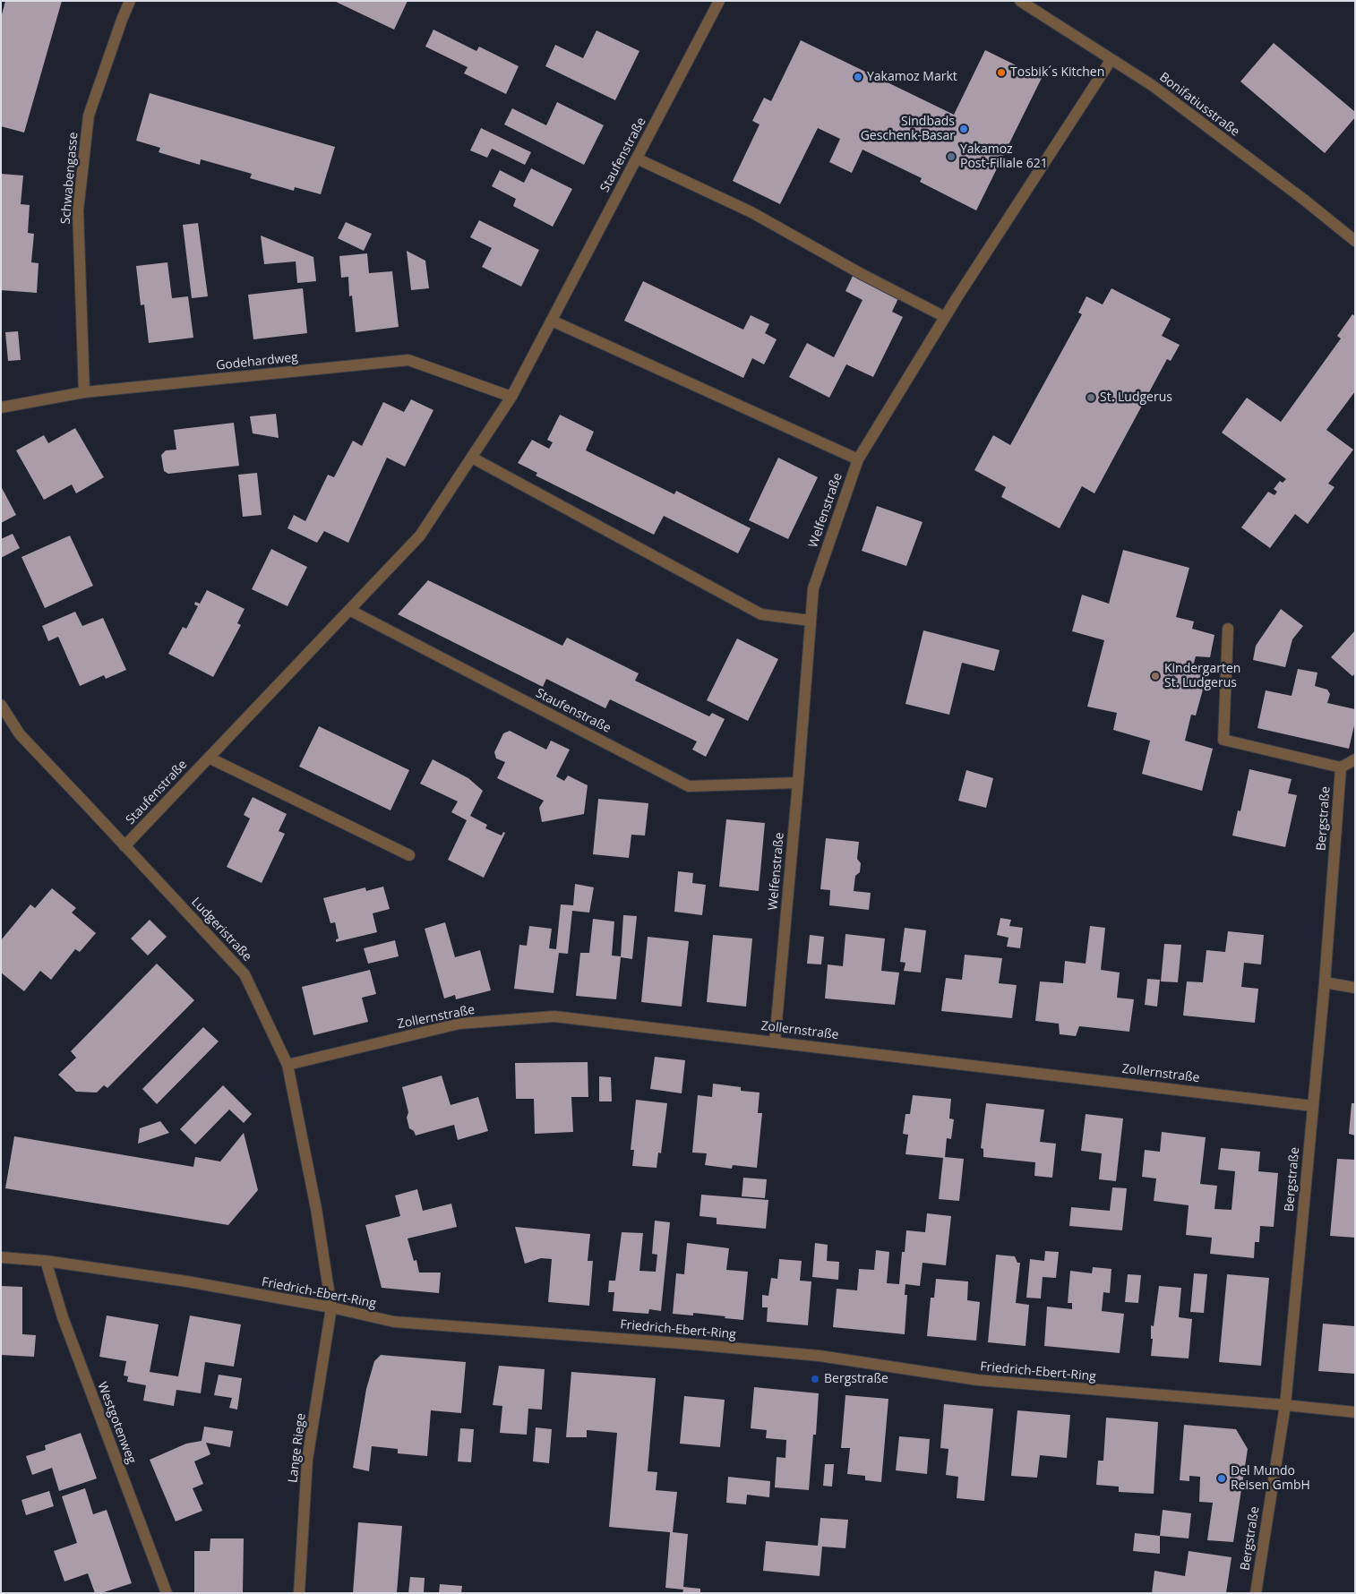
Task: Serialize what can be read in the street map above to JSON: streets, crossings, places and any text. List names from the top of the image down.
{
  "streets": {
    "street": [
      "Bonifatiusstraße",
      "Staufenstraße",
      "Schwabengasse",
      "Godehardweg",
      "Welfenstraße",
      "Bergstraße",
      "Ludgeristraße",
      "Zollernstraße",
      "Friedrich-Ebert-Ring",
      "Westgotenweg",
      "Lange Riege"
    ]
  },
  "crossings": [
    ["Bonifatiusstraße", "Welfenstraße"],
    ["Staufenstraße", "Godehardweg"],
    ["Staufenstraße", "Welfenstraße"],
    ["Staufenstraße", "Ludgeristraße"],
    ["Schwabengasse", "Godehardweg"],
    ["Welfenstraße", "Zollernstraße"],
    ["Bergstraße", "Zollernstraße"],
    ["Bergstraße", "Friedrich-Ebert-Ring"],
    ["Ludgeristraße", "Zollernstraße"],
    ["Ludgeristraße", "Friedrich-Ebert-Ring"],
    ["Ludgeristraße", "Lange Riege"],
    ["Friedrich-Ebert-Ring", "Westgotenweg"],
    ["Friedrich-Ebert-Ring", "Lange Riege"]
  ],
  "places": [
    "Tosbik´s Kitchen",
    "Yakamoz Markt",
    "Sindbads Geschenk-Basar",
    "Yakamoz Post-Filiale 621",
    "St. Ludgerus",
    "Kindergarten St. Ludgerus",
    "Bergstraße",
    "Del Mundo Reisen GmbH"
  ]
}
